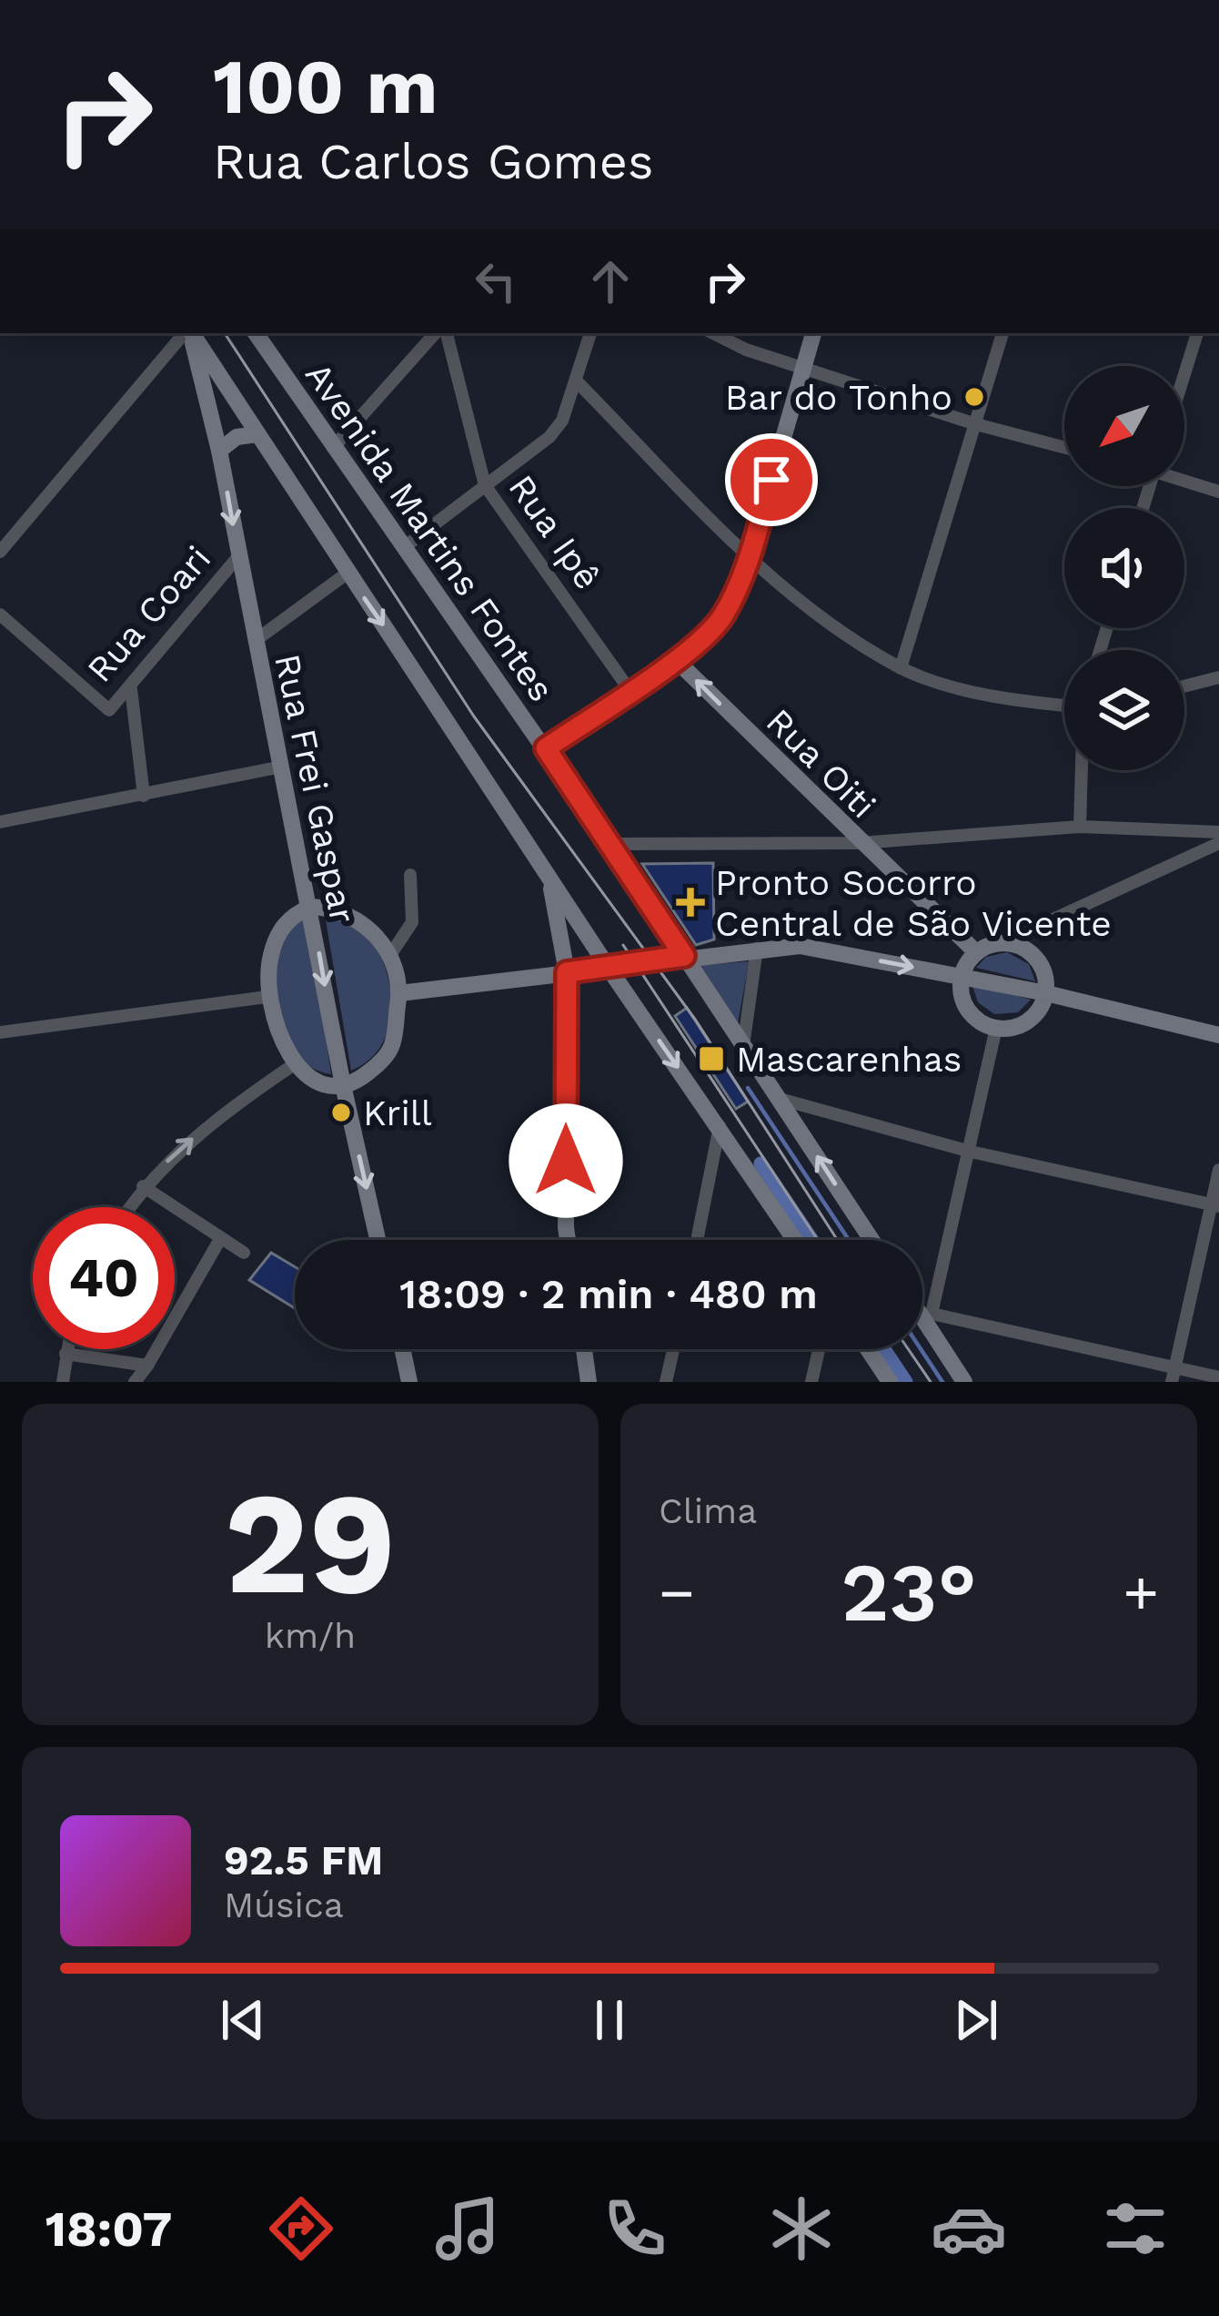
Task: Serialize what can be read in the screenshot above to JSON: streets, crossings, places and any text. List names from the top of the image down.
{
  "streets": {
    "street": [
      "Avenida Martins Fontes",
      "Rua Ipê",
      "Rua Coari",
      "Rua Oiti",
      "Rua Frei Gaspar"
    ]
  },
  "crossings": [
    ["Rua Coari", "Rua Frei Gaspar"]
  ],
  "places": {
    "other": ["Bar do Tonho", "Krill"],
    "health": ["Pronto Socorro Central de São Vicente"],
    "transit": ["Mascarenhas"]
  },
  "north": "bottom left",
  "page": {
    "turn": ["100 m", "Rua Carlos Gomes"],
    "limit": "40",
    "trip": "18:09 · 2 min · 480 m",
    "tile": [
      ["29", "km/h"],
      "Clima"
    ],
    "heat": ["−", "23°", "+"],
    "song": ["92.5 FM", "Música"],
    "tabs": "18:07"
  }
}
